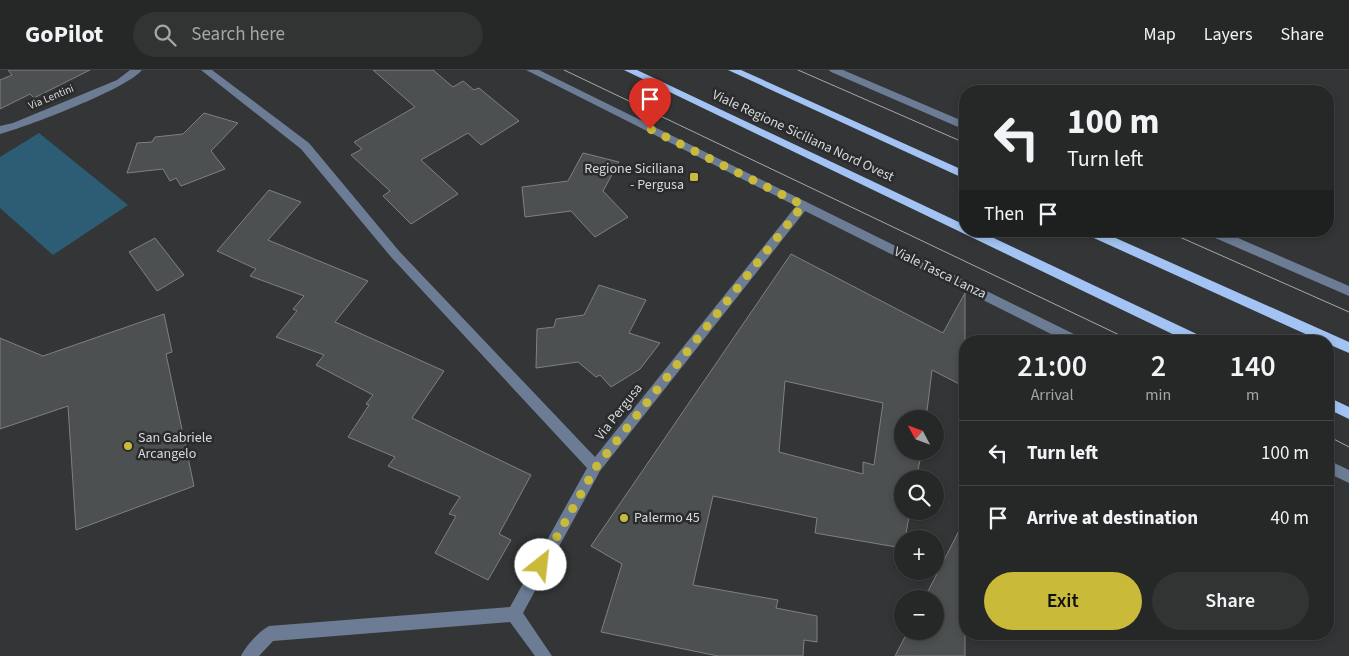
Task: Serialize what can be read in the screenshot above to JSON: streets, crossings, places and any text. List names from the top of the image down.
{
  "streets": {
    "main road": ["Viale Regione Siciliana Nord Ovest"],
    "street": ["Via Lentini", "Viale Tasca Lanza", "Via Pergusa"]
  },
  "crossings": [
    ["Viale Tasca Lanza", "Via Pergusa"]
  ],
  "places": {
    "transit": ["Regione Siciliana - Pergusa"],
    "other": ["San Gabriele Arcangelo", "Palermo 45"]
  },
  "north": "top left",
  "page": {
    "header": "GoPilot",
    "search": "Search here",
    "nav": ["Map", "Layers", "Share"],
    "turn": ["100 m", "Turn left"],
    "then": "Then",
    "eta": [
      "21:00",
      "Arrival",
      "2",
      "min",
      "140",
      "m"
    ],
    "map_buttons": ["+", "−"],
    "list": [
      {
        "name": "Turn left",
        "value": "100 m"
      },
      {
        "name": "Arrive at destination",
        "value": "40 m"
      }
    ],
    "buttons": ["Exit", "Share"]
  }
}
